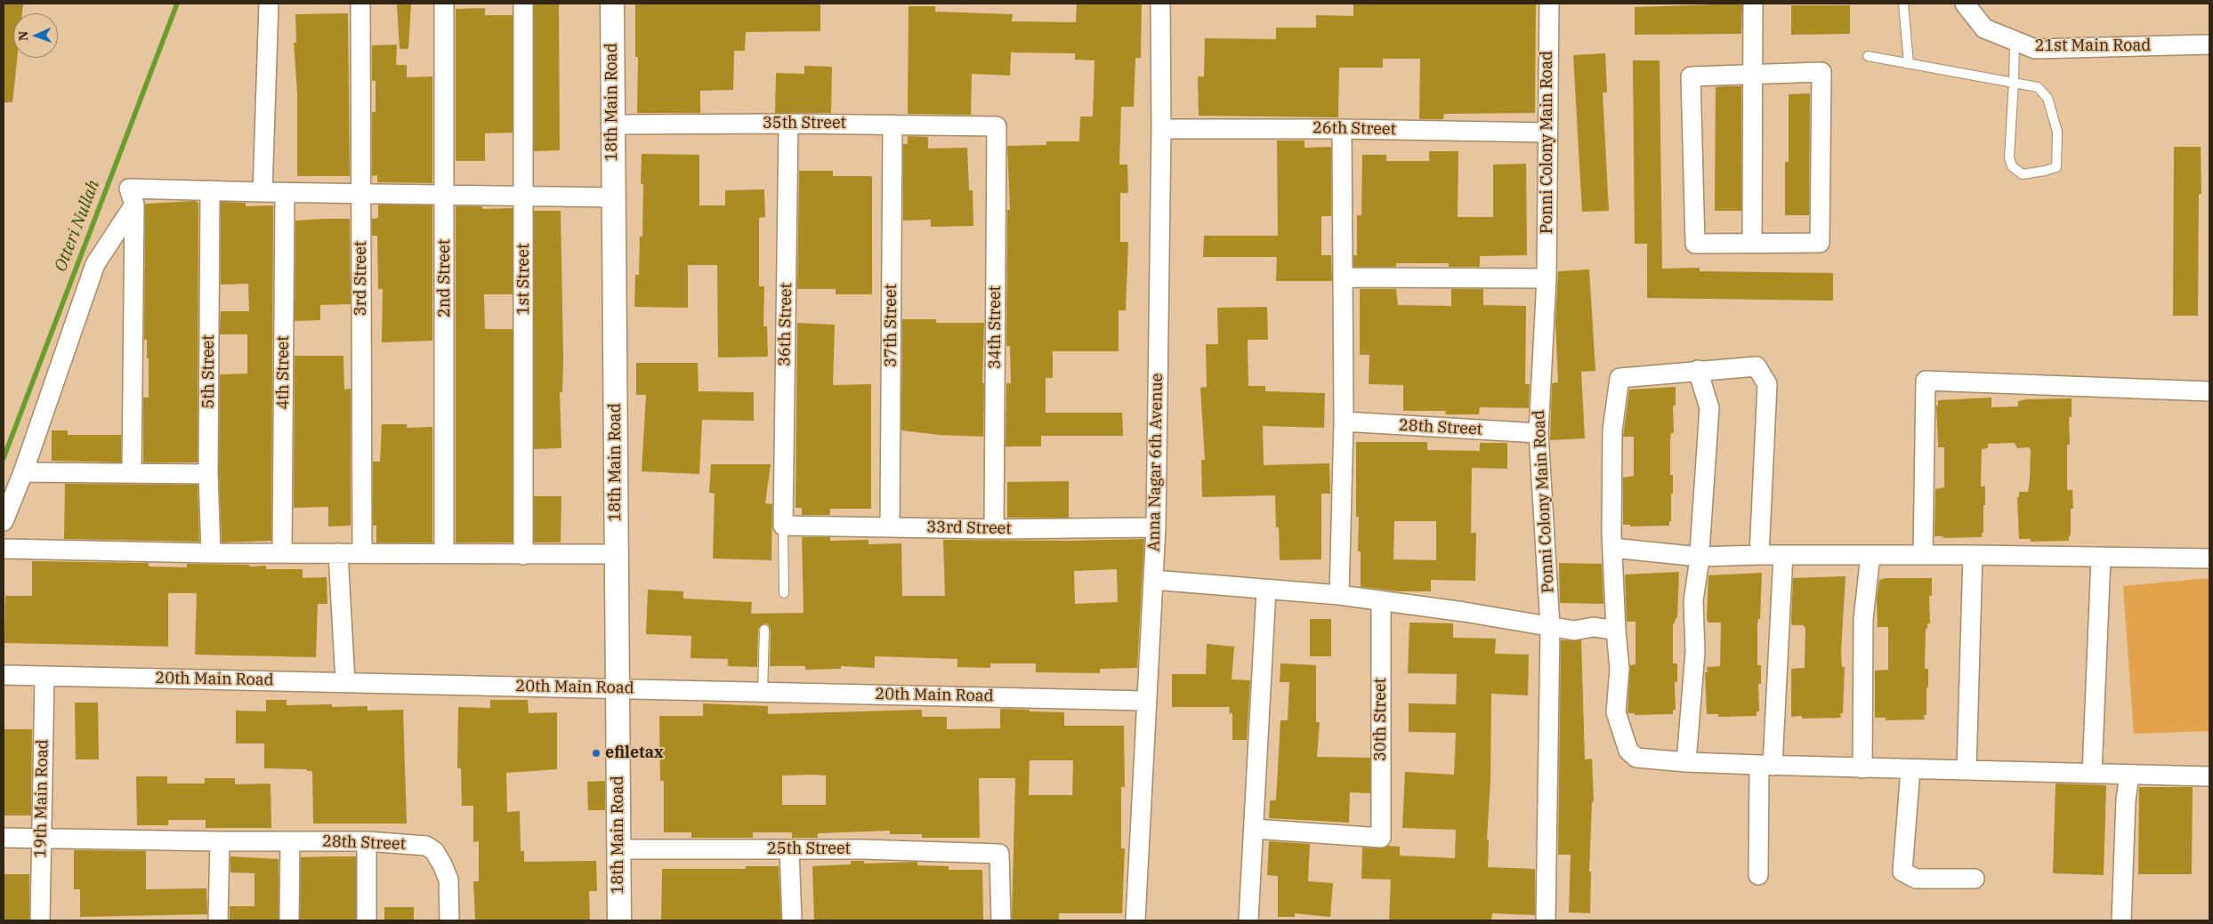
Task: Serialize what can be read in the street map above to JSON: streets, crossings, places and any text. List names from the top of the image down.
{
  "streets": {
    "street": [
      "21st Main Road",
      "18th Main Road",
      "35th Street",
      "26th Street",
      "Ponni Colony Main Road",
      "3rd Street",
      "2nd Street",
      "1st Street",
      "36th Street",
      "37th Street",
      "34th Street",
      "5th Street",
      "4th Street",
      "28th Street",
      "Anna Nagar 6th Avenue",
      "33rd Street",
      "20th Main Road",
      "30th Street",
      "19th Main Road",
      "25th Street"
    ]
  },
  "crossings": [
    ["18th Main Road", "35th Street"],
    ["18th Main Road", "20th Main Road"],
    ["18th Main Road", "25th Street"],
    ["35th Street", "36th Street"],
    ["35th Street", "37th Street"],
    ["35th Street", "34th Street"],
    ["26th Street", "Ponni Colony Main Road"],
    ["26th Street", "Anna Nagar 6th Avenue"],
    ["Ponni Colony Main Road", "28th Street"],
    ["36th Street", "33rd Street"],
    ["37th Street", "33rd Street"],
    ["34th Street", "33rd Street"],
    ["28th Street", "19th Main Road"],
    ["Anna Nagar 6th Avenue", "33rd Street"],
    ["Anna Nagar 6th Avenue", "20th Main Road"],
    ["20th Main Road", "19th Main Road"]
  ],
  "water": ["Otteri Nullah"],
  "places": ["efiletax"],
  "north": "left"
}
